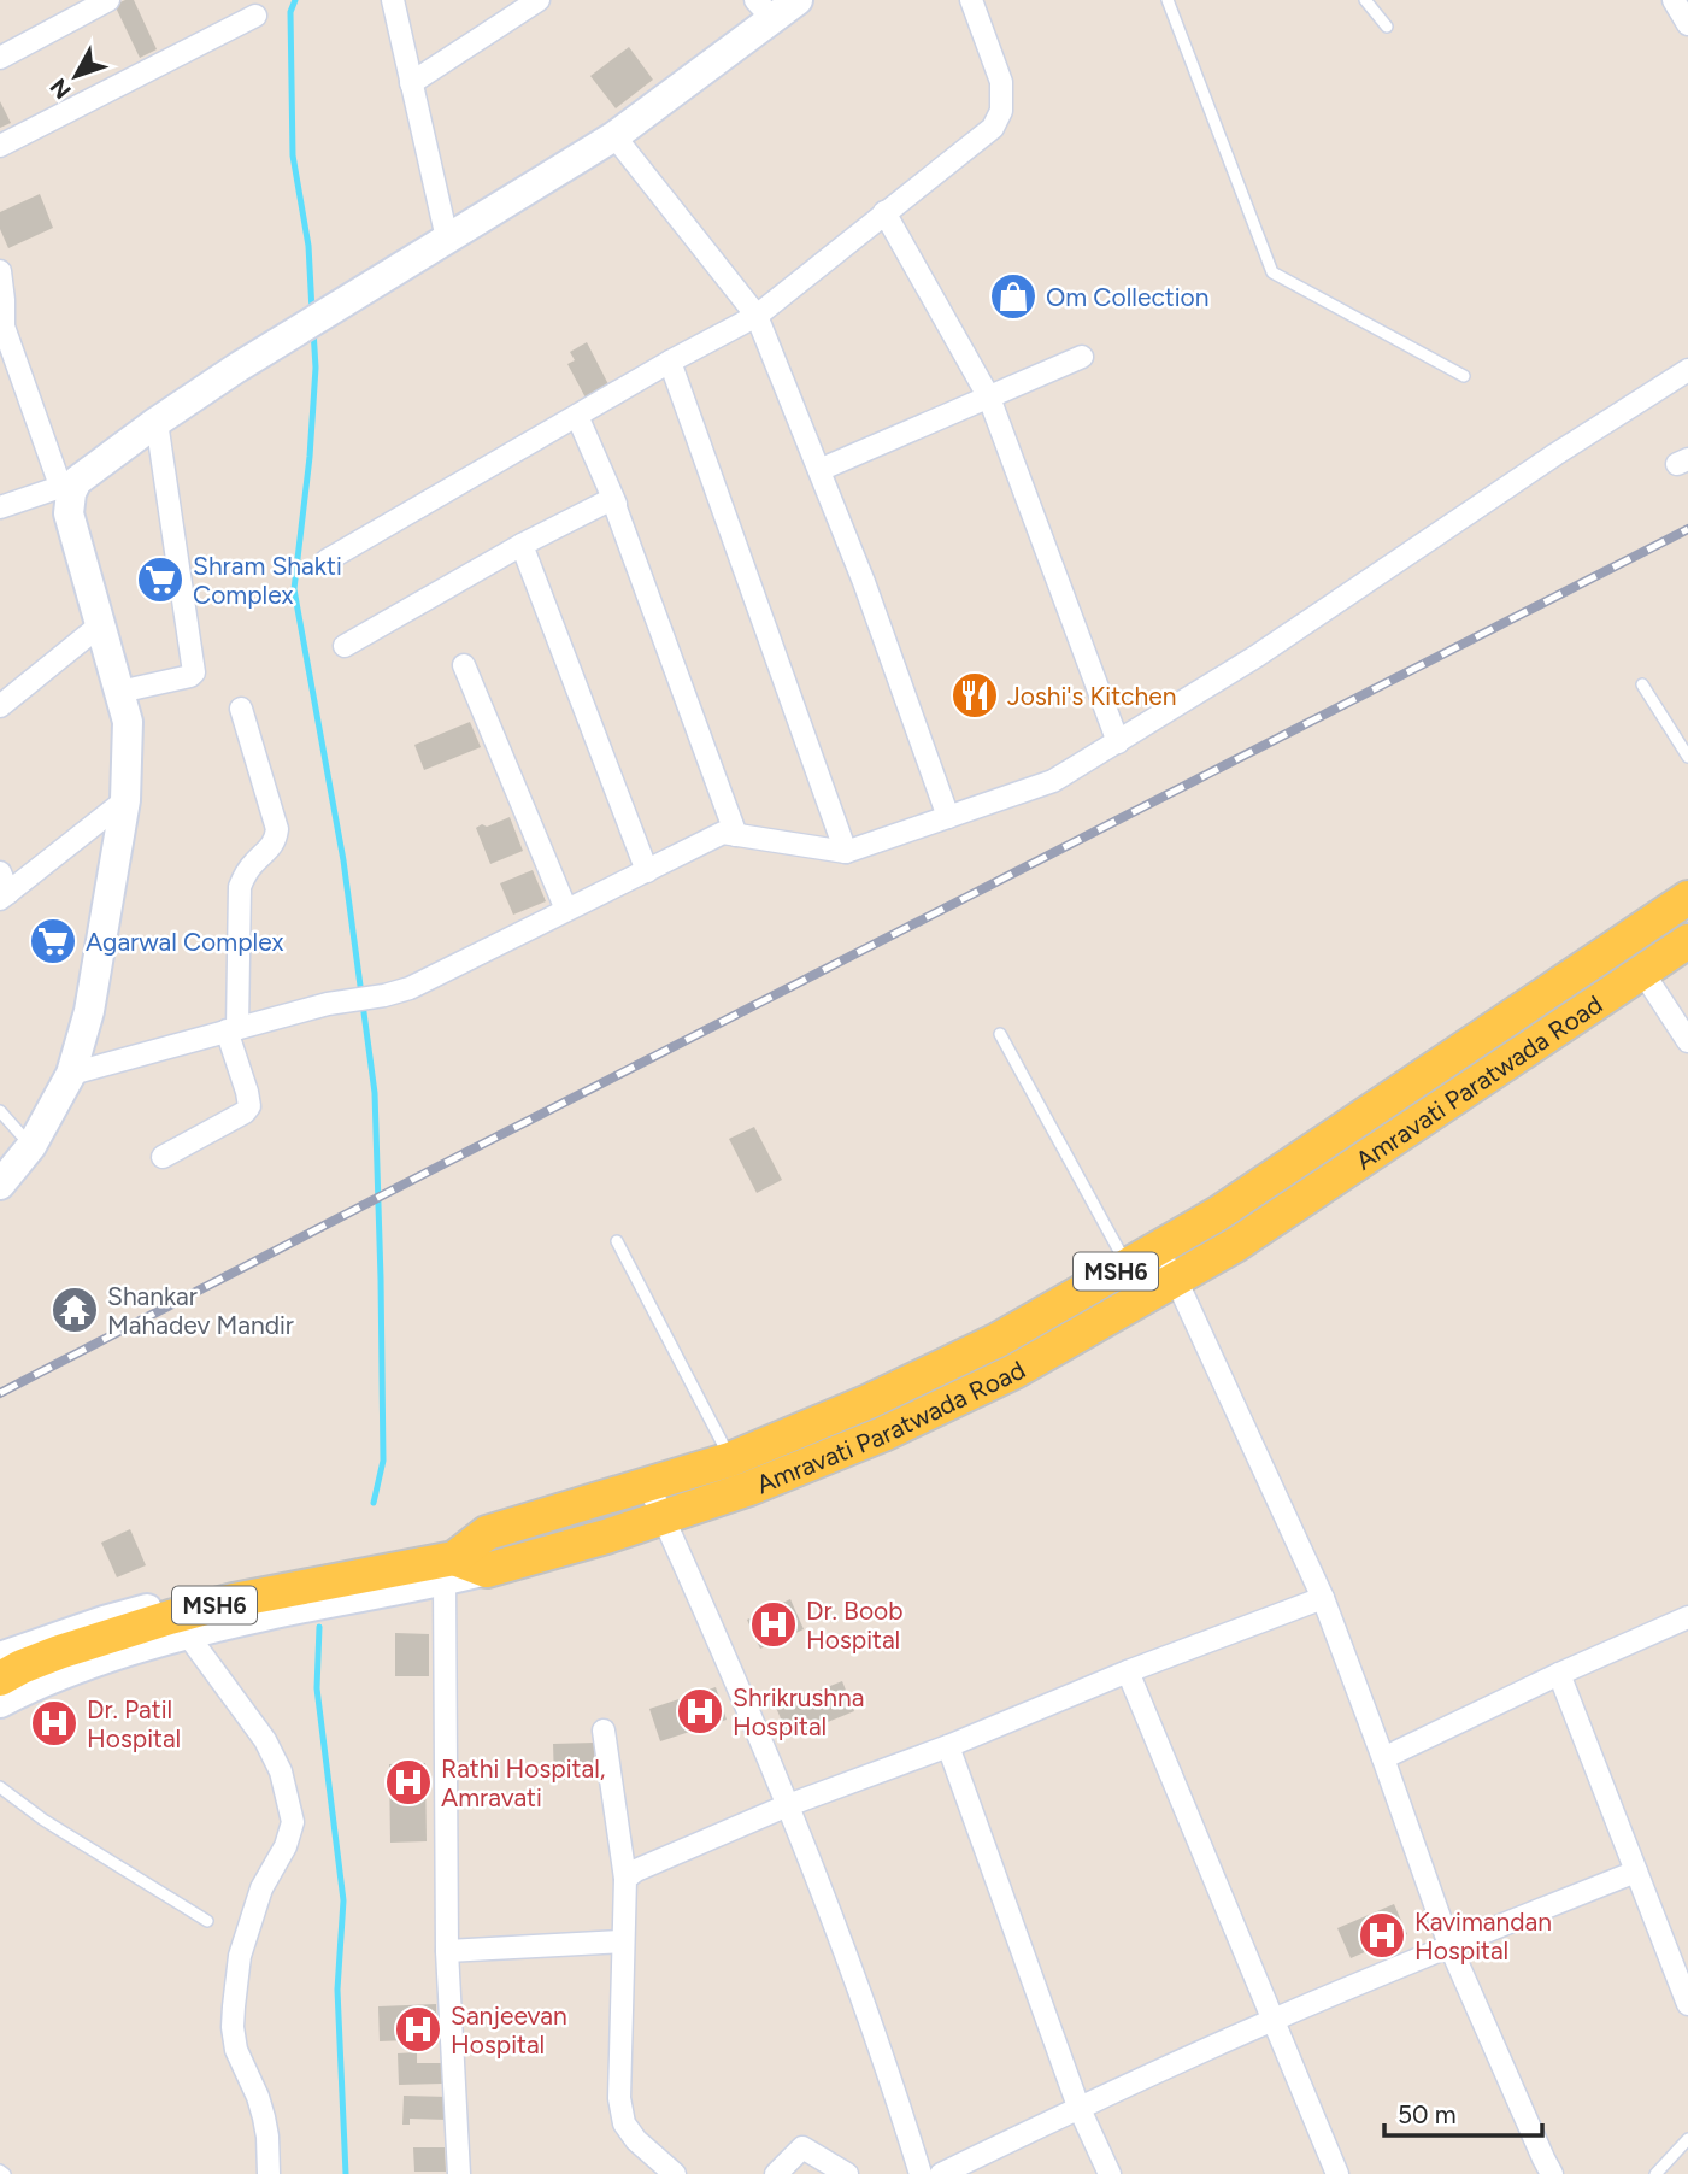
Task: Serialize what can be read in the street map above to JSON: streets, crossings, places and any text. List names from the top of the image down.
{
  "streets": {
    "main road": ["Amravati Paratwada Road", "MSH6"]
  },
  "crossings": [
    ["Amravati Paratwada Road", "MSH6"]
  ],
  "places": {
    "shop": ["Om Collection"],
    "supermarket": ["Shram Shakti Complex", "Agarwal Complex"],
    "restaurant": ["Joshi's Kitchen"],
    "temple": ["Shankar Mahadev Mandir"],
    "hospital": [
      "Dr. Boob Hospital",
      "Shrikrushna Hospital",
      "Dr. Patil Hospital",
      "Rathi Hospital, Amravati",
      "Kavimandan Hospital",
      "Sanjeevan Hospital"
    ]
  },
  "scale_bar": "50 m",
  "north": "bottom left"
}
